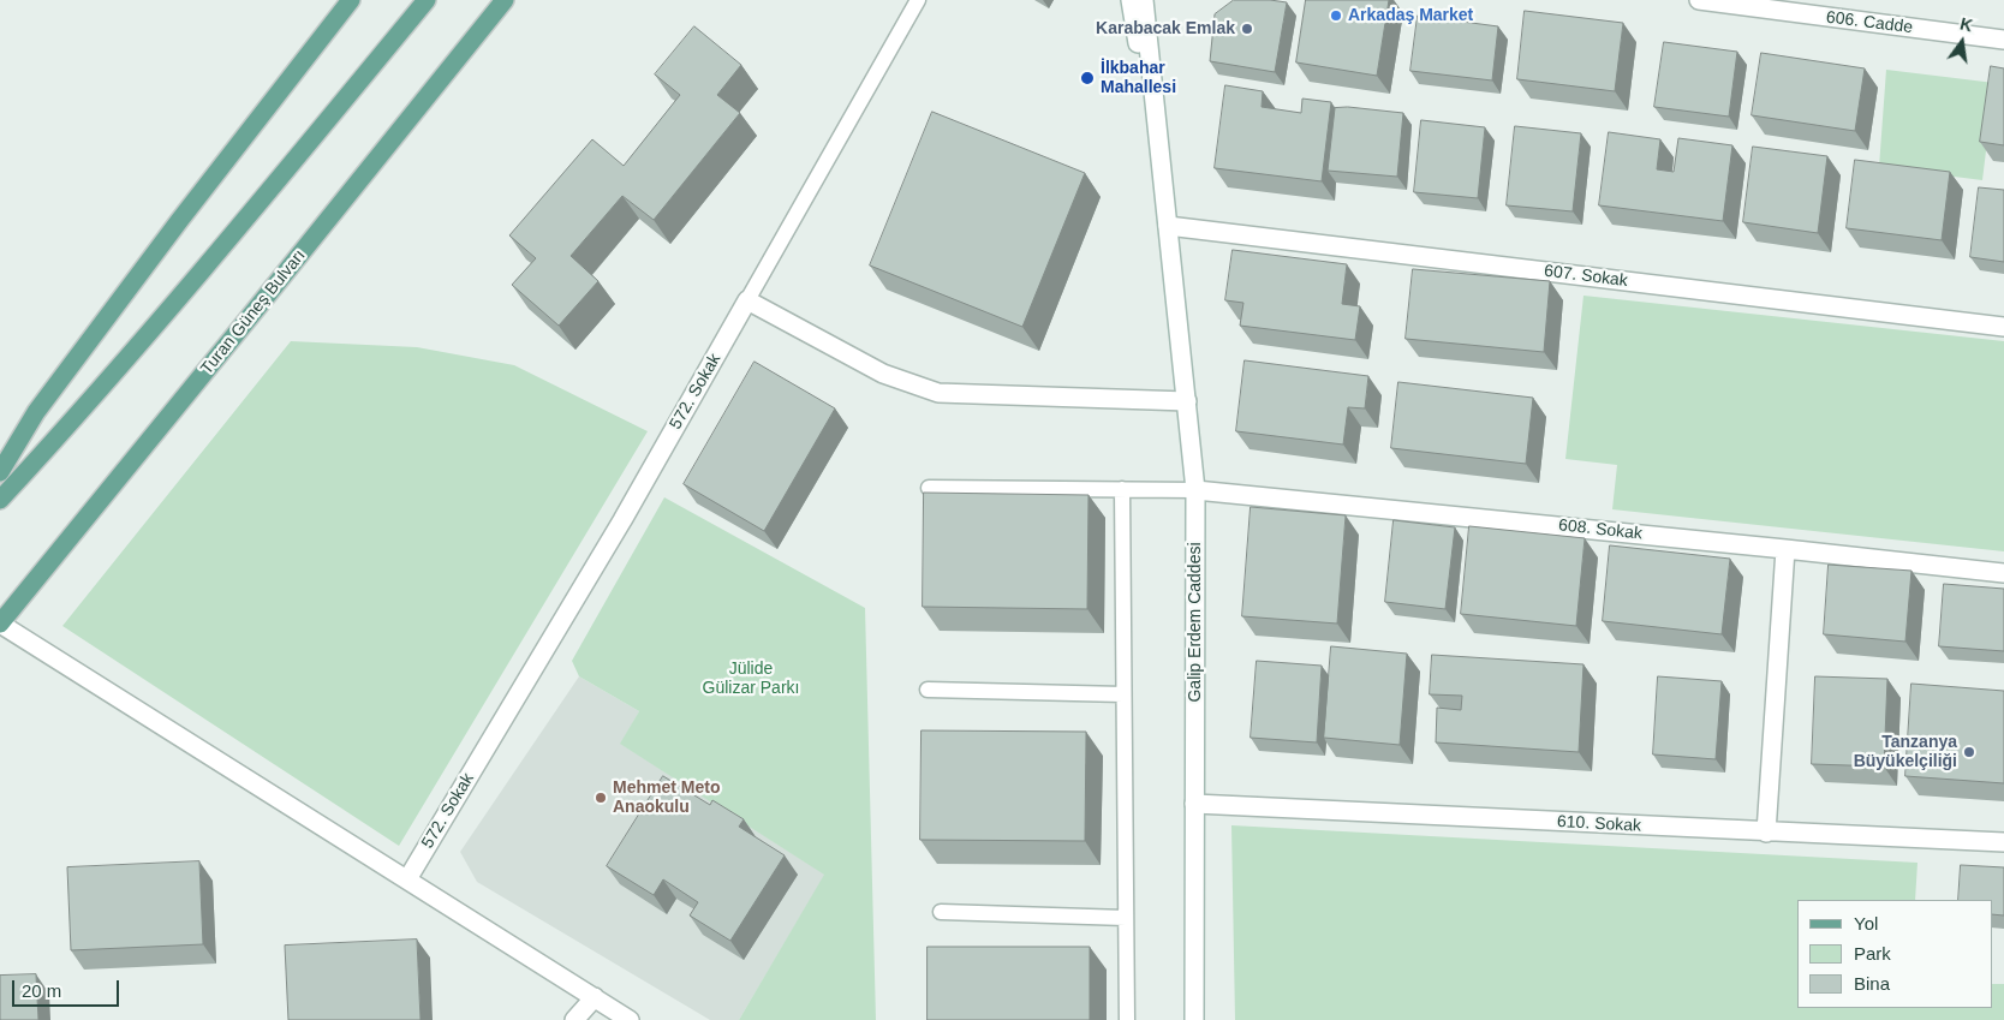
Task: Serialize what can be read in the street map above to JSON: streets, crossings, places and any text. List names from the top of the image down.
{
  "streets": {
    "main road": ["Turan Güneş Bulvarı"],
    "street": [
      "606. Cadde",
      "607. Sokak",
      "572. Sokak",
      "608. Sokak",
      "Galip Erdem Caddesi",
      "610. Sokak"
    ]
  },
  "crossings": [
    ["607. Sokak", "Galip Erdem Caddesi"],
    ["608. Sokak", "Galip Erdem Caddesi"],
    ["Galip Erdem Caddesi", "610. Sokak"]
  ],
  "parks": ["Jülide Gülizar Parkı"],
  "places": [
    "Arkadaş Market",
    "Karabacak Emlak",
    "İlkbahar Mahallesi",
    "Tanzanya Büyükelçiliği",
    "Mehmet Meto Anaokulu"
  ],
  "legend": ["Yol", "Park", "Bina"],
  "scale_bar": "20 m",
  "north": "top"
}
